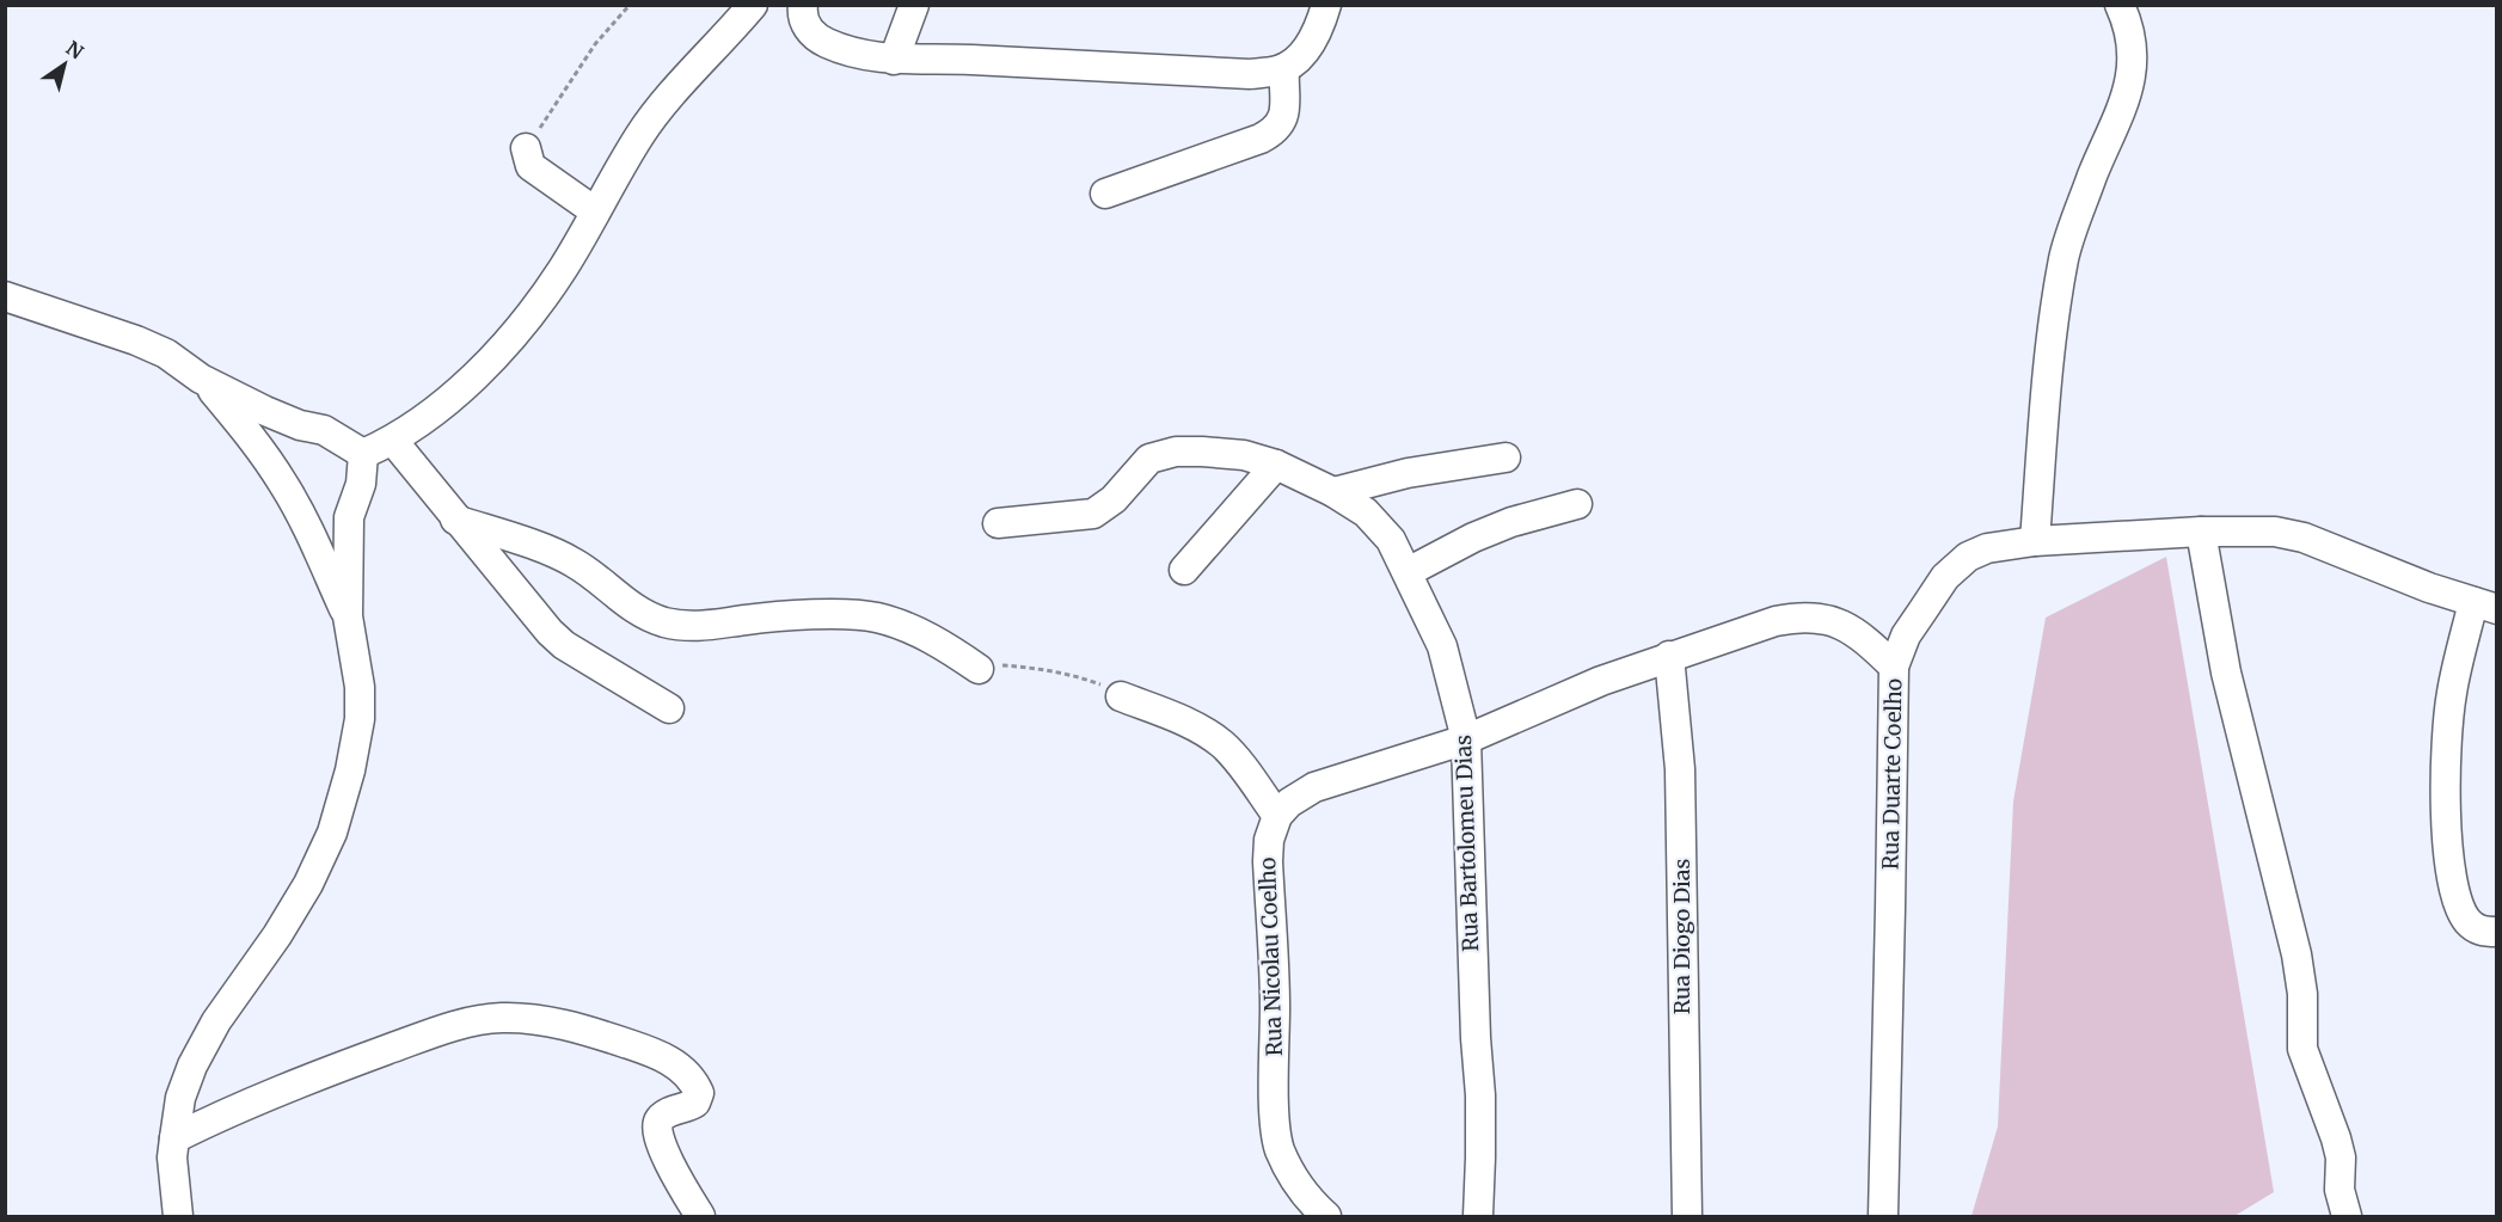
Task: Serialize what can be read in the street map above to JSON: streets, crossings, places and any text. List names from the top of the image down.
{
  "streets": {
    "street": [
      "Rua Duarte Coelho",
      "Rua Bartolomeu Dias",
      "Rua Diogo Dias",
      "Rua Nicolau Coelho"
    ]
  },
  "north": "top right"
}
